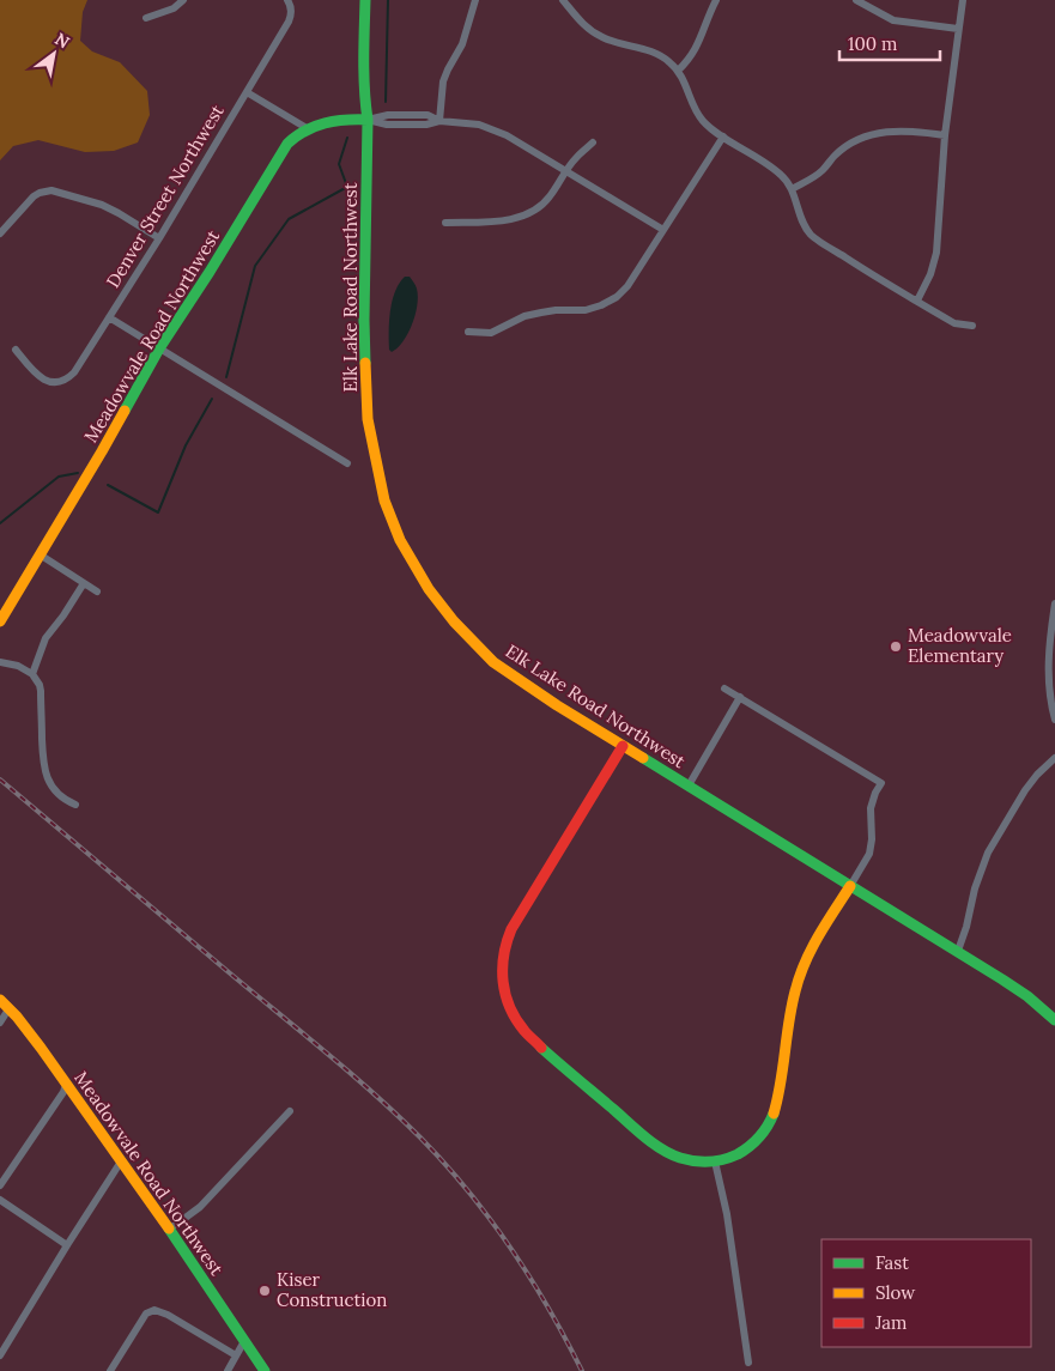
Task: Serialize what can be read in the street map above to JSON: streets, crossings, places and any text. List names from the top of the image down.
{
  "streets": {
    "street": ["Denver Street Northwest", "Elk Lake Road Northwest", "Meadowvale Road Northwest"]
  },
  "crossings": [
    ["Elk Lake Road Northwest", "Meadowvale Road Northwest"]
  ],
  "places": ["Meadowvale Elementary", "Kiser Construction"],
  "legend": ["Fast", "Slow", "Jam"],
  "scale_bar": "100 m",
  "north": "top right"
}
